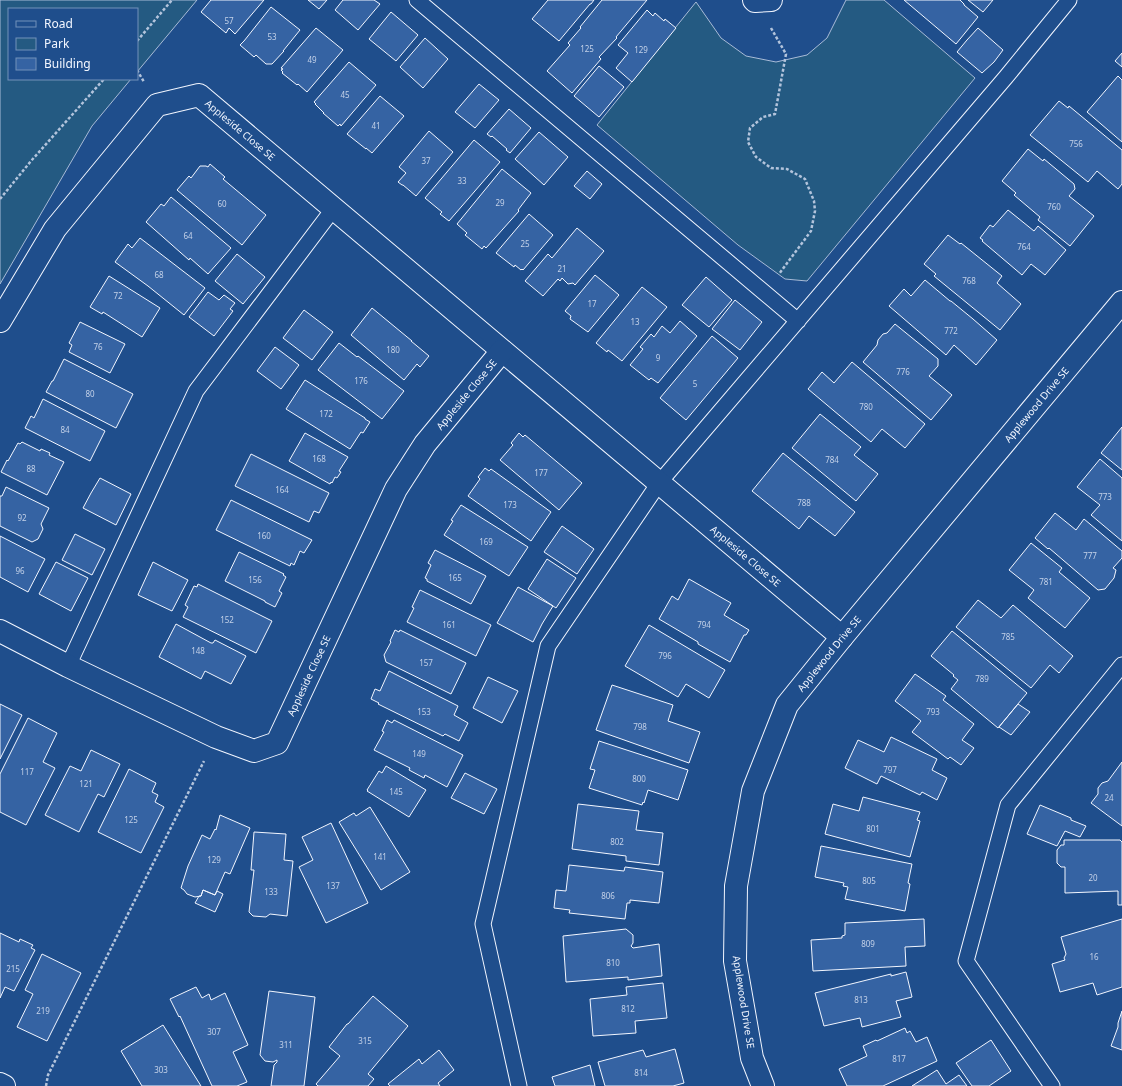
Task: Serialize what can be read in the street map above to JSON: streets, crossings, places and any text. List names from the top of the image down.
{
  "streets": {
    "street": ["Appleside Close SE", "Applewood Drive SE"]
  },
  "crossings": [
    ["Appleside Close SE", "Applewood Drive SE"]
  ],
  "house_numbers": [
    "57",
    "53",
    "125",
    "129",
    "49",
    "45",
    "41",
    "756",
    "37",
    "33",
    "29",
    "60",
    "760",
    "64",
    "25",
    "764",
    "21",
    "68",
    "768",
    "72",
    "17",
    "13",
    "772",
    "76",
    "180",
    "9",
    "776",
    "176",
    "5",
    "80",
    "780",
    "172",
    "84",
    "168",
    "784",
    "88",
    "177",
    "164",
    "773",
    "788",
    "173",
    "92",
    "160",
    "169",
    "777",
    "96",
    "165",
    "156",
    "781",
    "152",
    "161",
    "794",
    "785",
    "148",
    "796",
    "157",
    "789",
    "153",
    "793",
    "798",
    "149",
    "797",
    "117",
    "800",
    "121",
    "145",
    "24",
    "125",
    "801",
    "802",
    "141",
    "129",
    "20",
    "805",
    "137",
    "133",
    "806",
    "809",
    "16",
    "810",
    "215",
    "813",
    "812",
    "219",
    "307",
    "315",
    "311",
    "817",
    "303",
    "814"
  ],
  "legend": ["Road", "Park", "Building"]
}
